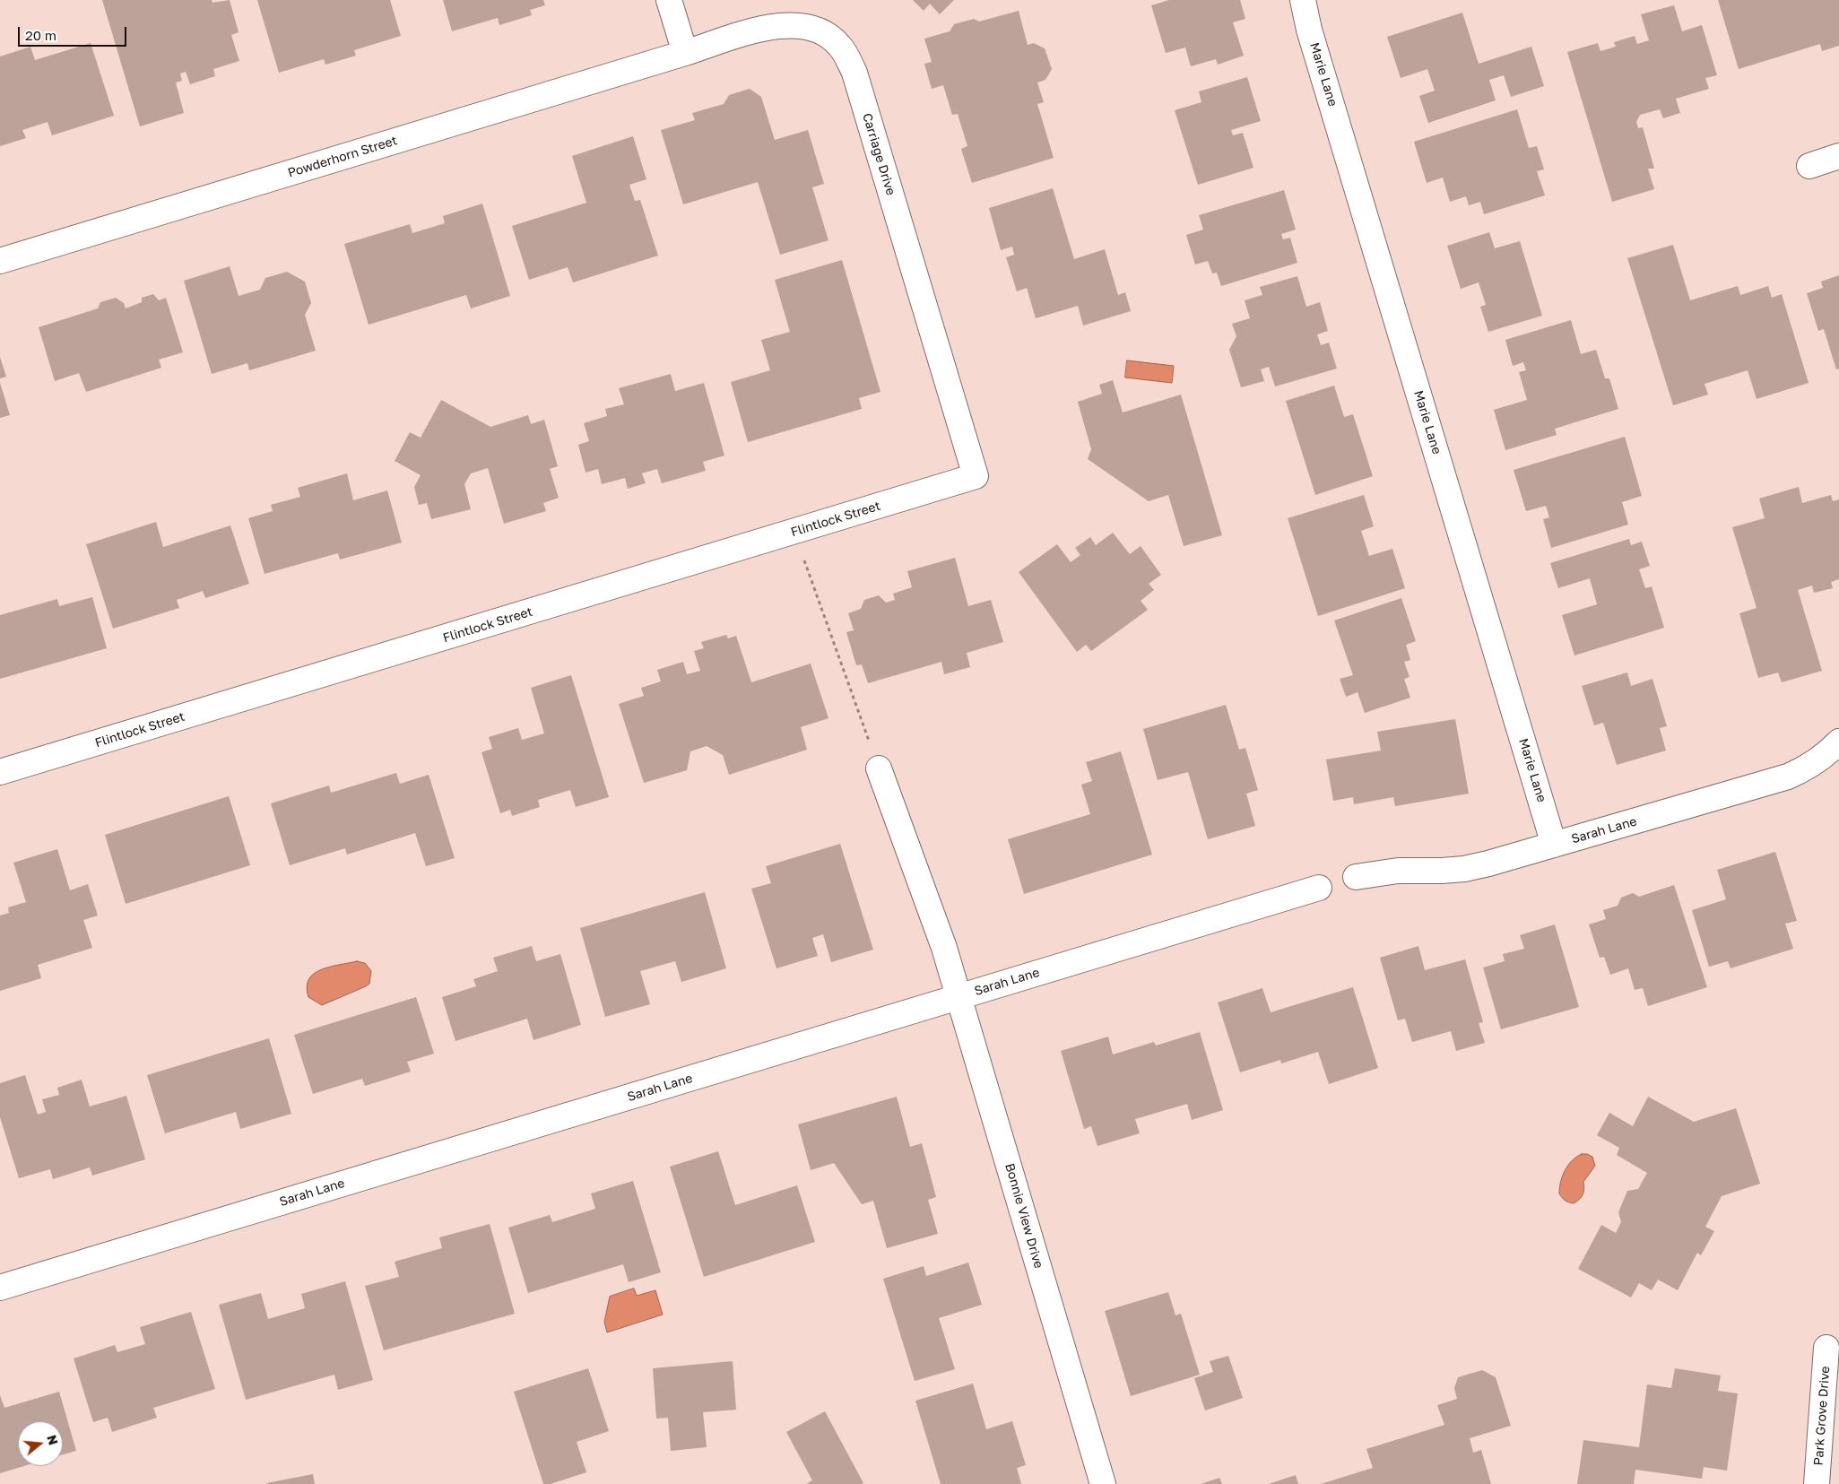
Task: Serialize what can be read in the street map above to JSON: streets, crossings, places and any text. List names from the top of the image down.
{
  "streets": {
    "street": [
      "Marie Lane",
      "Carriage Drive",
      "Powderhorn Street",
      "Flintlock Street",
      "Sarah Lane",
      "Bonnie View Drive",
      "Park Grove Drive"
    ]
  },
  "crossings": [
    ["Marie Lane", "Sarah Lane"],
    ["Carriage Drive", "Powderhorn Street"],
    ["Carriage Drive", "Flintlock Street"],
    ["Sarah Lane", "Bonnie View Drive"]
  ],
  "scale_bar": "20 m",
  "north": "right"
}
